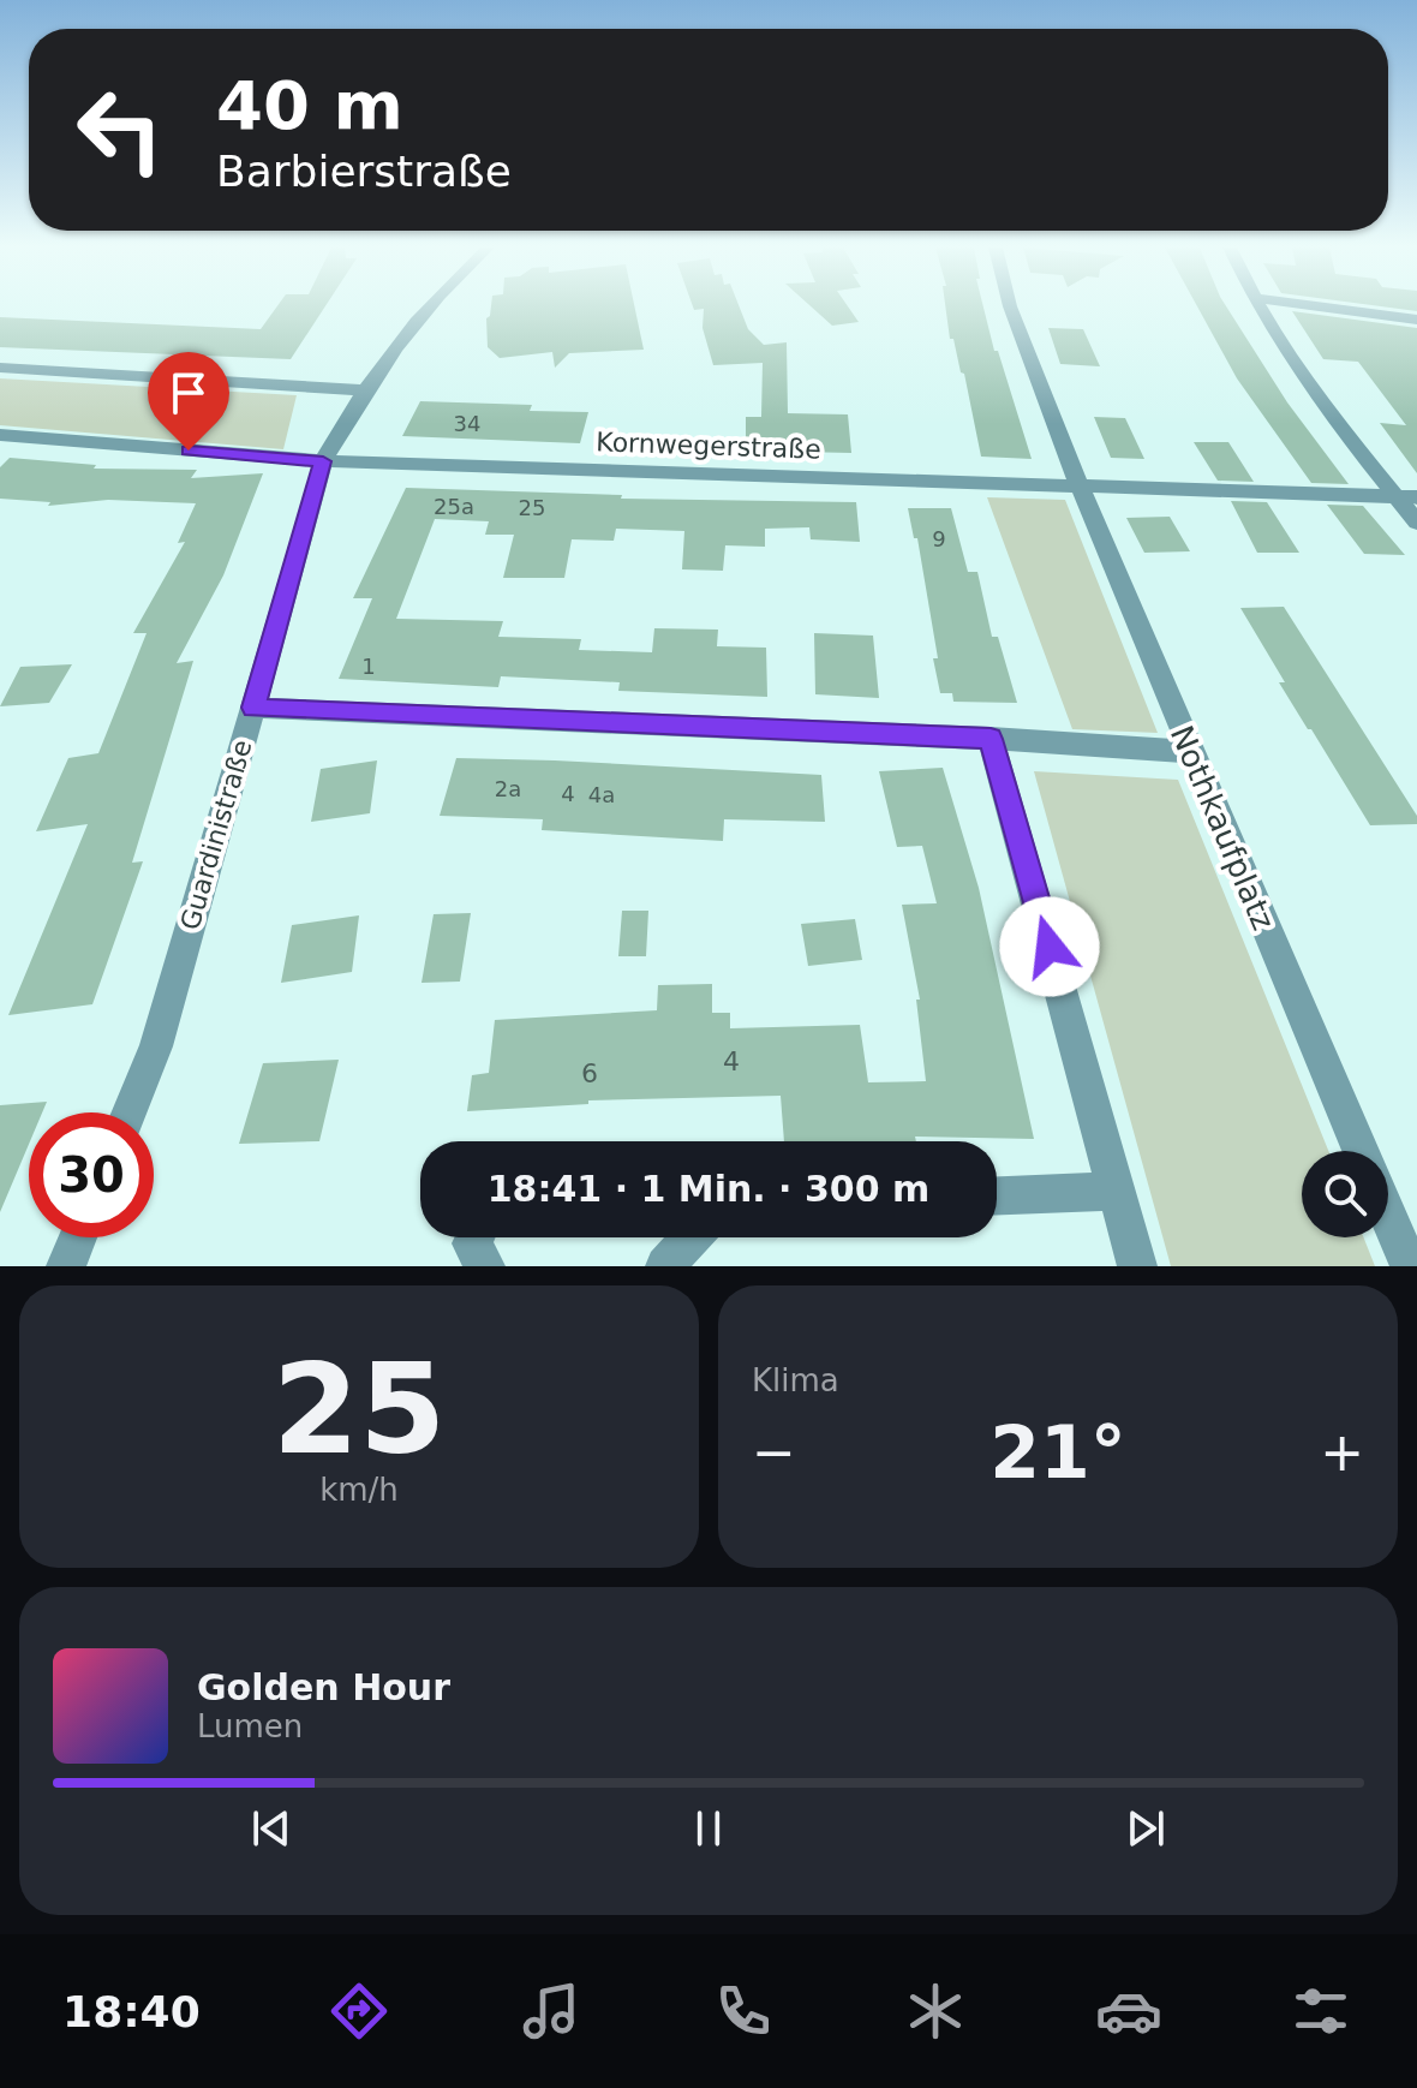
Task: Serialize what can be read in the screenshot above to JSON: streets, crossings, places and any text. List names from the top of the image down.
{
  "streets": {
    "street": ["Kornwegerstraße", "Nothkaufplatz", "Guardinistraße"]
  },
  "crossings": [
    ["Kornwegerstraße", "Nothkaufplatz"],
    ["Kornwegerstraße", "Guardinistraße"]
  ],
  "house_numbers": [
    "34",
    "25a",
    "25",
    "9",
    "1",
    "2a",
    "4",
    "4a",
    "4",
    "6"
  ],
  "page": {
    "turn": ["40 m", "Barbierstraße"],
    "limit": "30",
    "trip": "18:41 · 1 Min. · 300 m",
    "tile": [
      ["25", "km/h"],
      "Klima"
    ],
    "heat": ["−", "21°", "+"],
    "song": ["Golden Hour", "Lumen"],
    "tabs": "18:40"
  }
}
